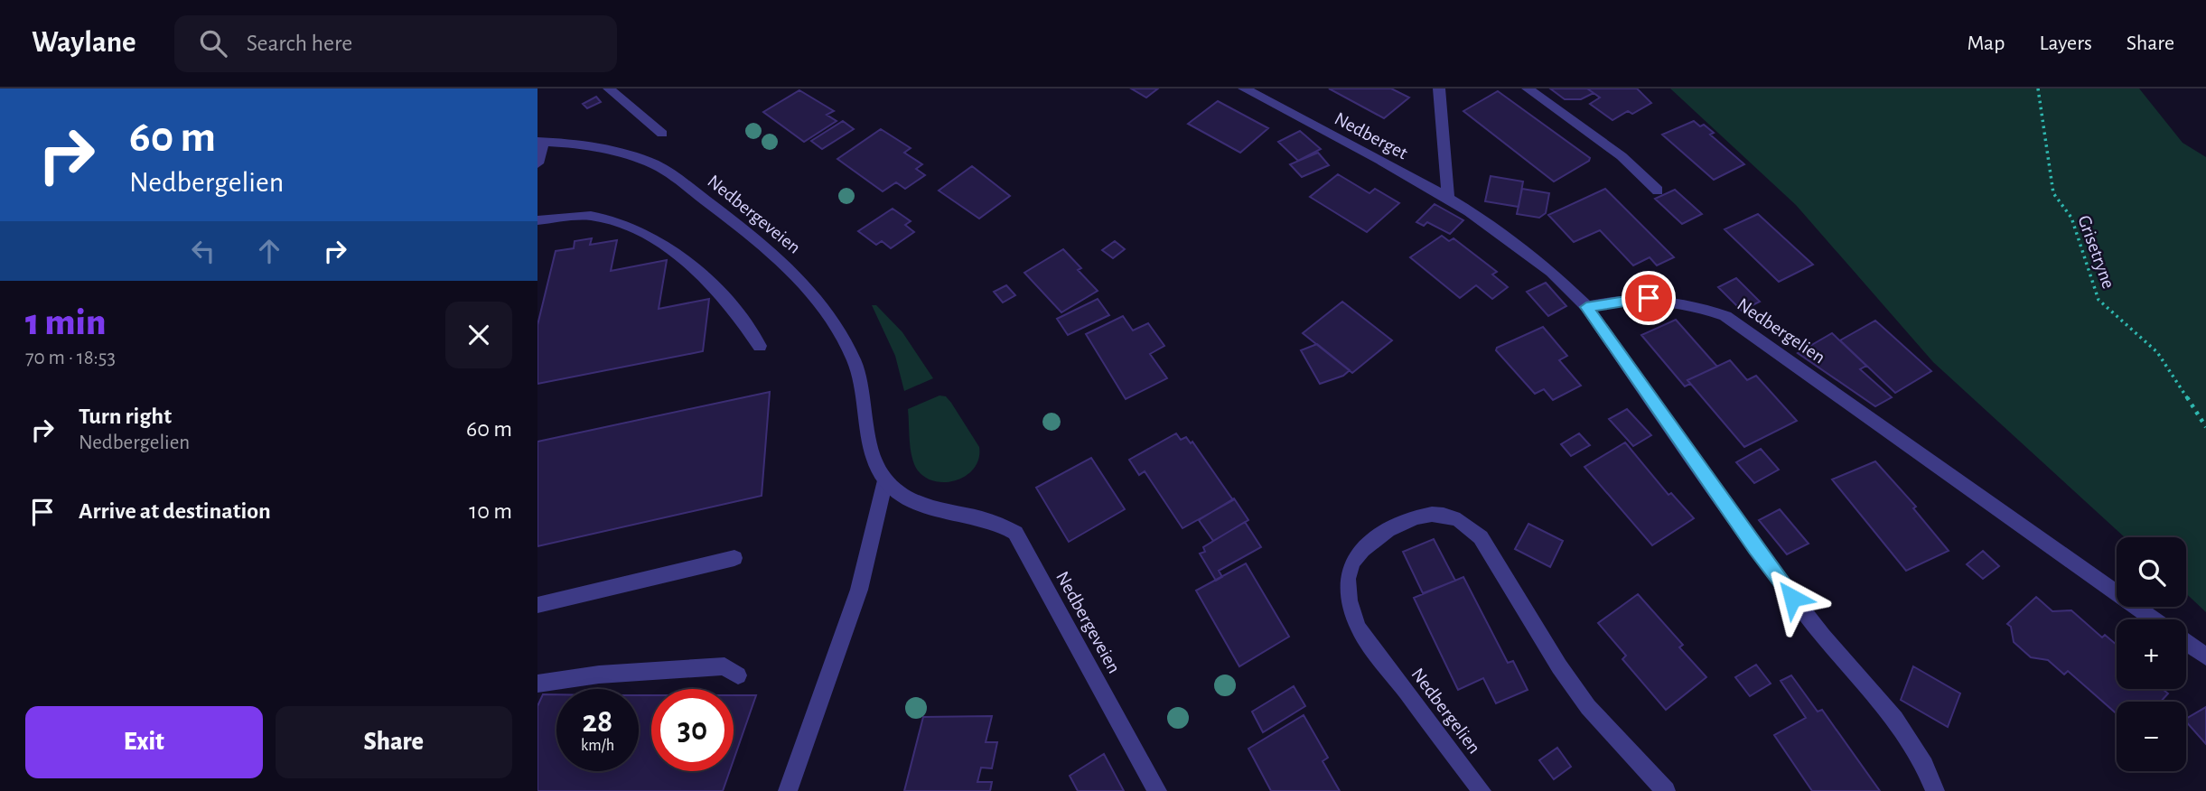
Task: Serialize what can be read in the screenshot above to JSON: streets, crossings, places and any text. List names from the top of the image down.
{
  "streets": {
    "street": ["Nedberget", "Nedbergeveien", "Nedbergelien"],
    "path": ["Grisetryne"]
  },
  "crossings": [
    ["Nedberget", "Nedbergelien"]
  ],
  "page": {
    "header": "Waylane",
    "search": "Search here",
    "nav": ["Map", "Layers", "Share"],
    "turn": ["60 m", "Nedbergelien"],
    "heading": ["1 min", "70 m · 18:53"],
    "list": [
      {
        "name": "Turn right",
        "note": "Nedbergelien",
        "value": "60 m"
      },
      {
        "name": "Arrive at destination",
        "value": "10 m"
      }
    ],
    "map_buttons": ["+", "−"],
    "speed": "28 km/h",
    "limit": "30",
    "buttons": ["Exit", "Share"]
  }
}
